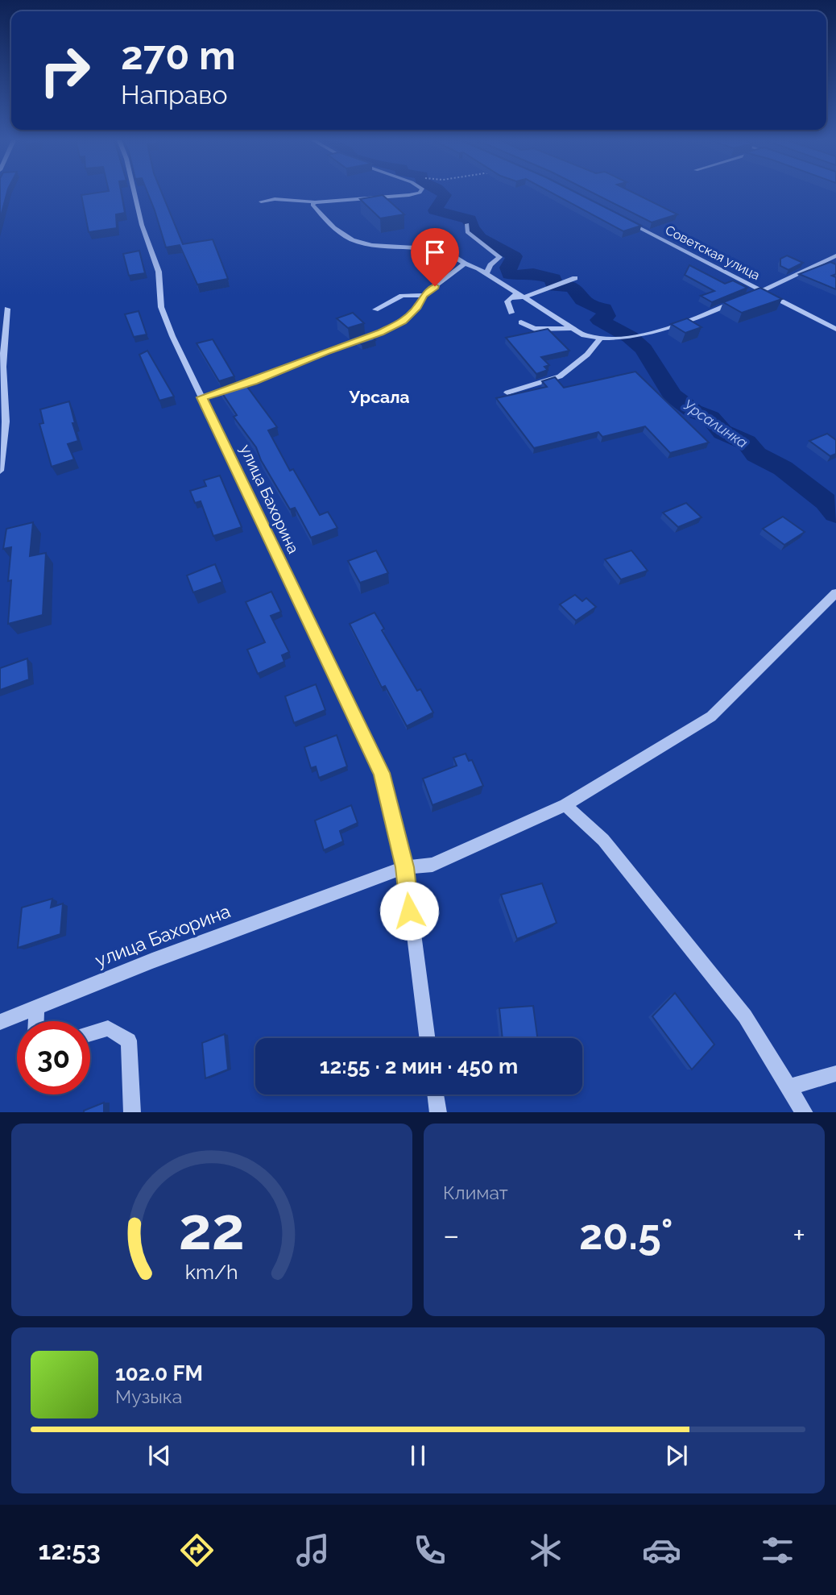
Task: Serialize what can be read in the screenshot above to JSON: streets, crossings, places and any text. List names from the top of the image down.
{
  "streets": {
    "street": ["Советская улица", "улица Бахорина"]
  },
  "districts": ["Урсала"],
  "water": ["Урсалинка"],
  "page": {
    "turn": ["270 m", "Направо"],
    "limit": "30",
    "trip": "12:55 · 2 мин · 450 m",
    "tile": "Климат",
    "heat": ["−", "20.5°", "+"],
    "song": ["102.0 FM", "Музыка"],
    "tabs": "12:53",
    "gauge": ["22", "km/h"]
  }
}
